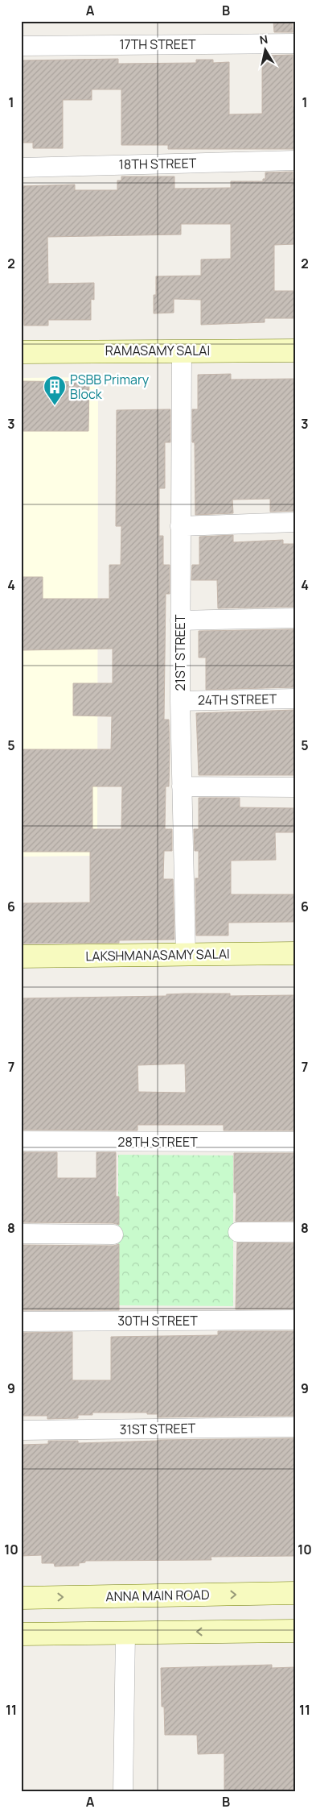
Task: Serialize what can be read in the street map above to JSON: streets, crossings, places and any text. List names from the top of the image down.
{
  "streets": {
    "street": [
      "17TH STREET",
      "18TH STREET",
      "RAMASAMY SALAI",
      "21ST STREET",
      "24TH STREET",
      "LAKSHMANASAMY SALAI",
      "28TH STREET",
      "30TH STREET",
      "31ST STREET",
      "ANNA MAIN ROAD"
    ]
  },
  "crossings": [
    ["RAMASAMY SALAI", "21ST STREET"],
    ["21ST STREET", "24TH STREET"],
    ["21ST STREET", "LAKSHMANASAMY SALAI"]
  ],
  "places": {
    "building": ["PSBB Primary Block"]
  },
  "north": "top",
  "grid": {
    "columns": ["A", "B"],
    "rows": [
      "1",
      "2",
      "3",
      "4",
      "5",
      "6",
      "7",
      "8",
      "9",
      "10",
      "11"
    ]
  }
}
